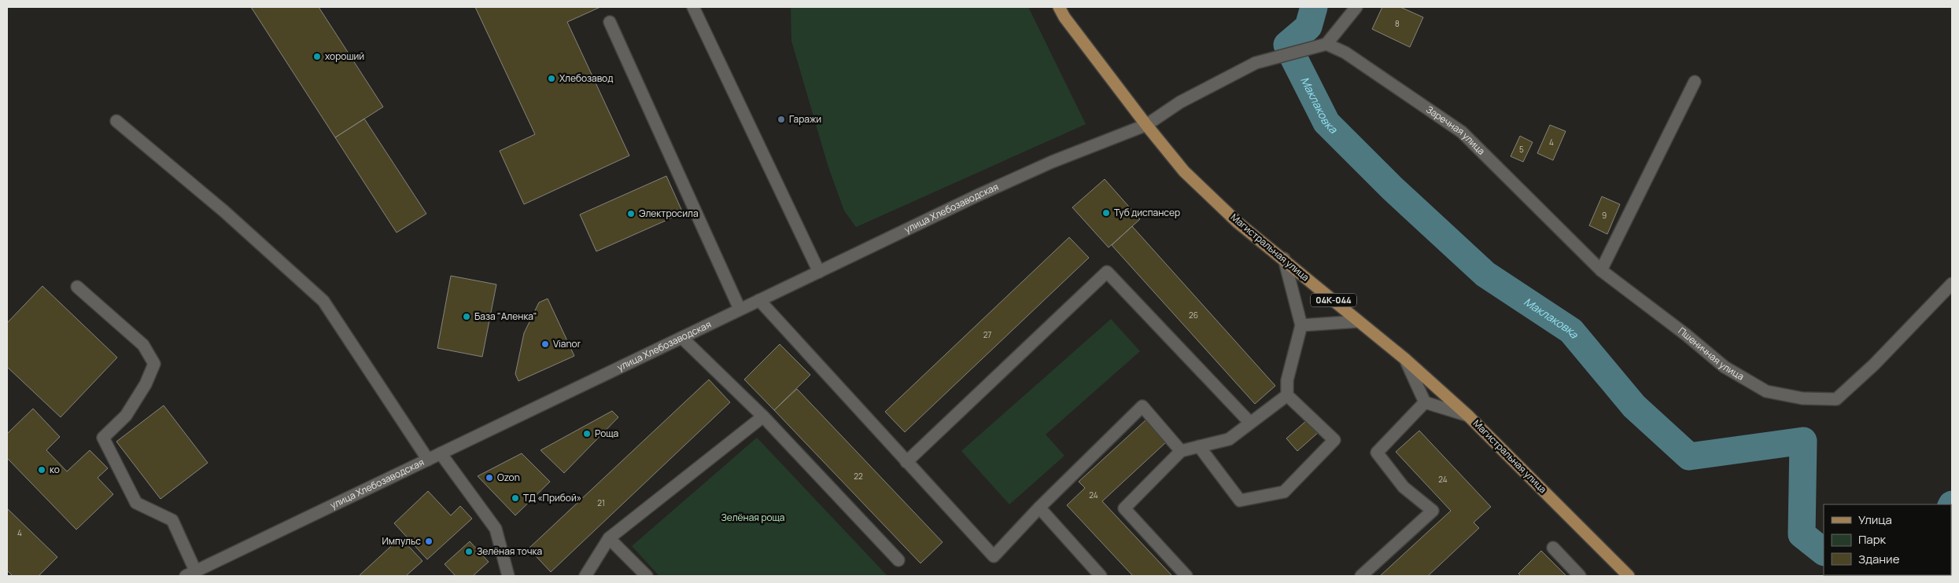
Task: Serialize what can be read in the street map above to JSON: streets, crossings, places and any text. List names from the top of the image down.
{
  "streets": {
    "main road": ["Магистральная улица", "04К-044"],
    "street": ["Заречная улица", "улица Хлебозаводская", "Пшеничная улица"]
  },
  "crossings": [
    ["Заречная улица", "улица Хлебозаводская"],
    ["Заречная улица", "Пшеничная улица"],
    ["улица Хлебозаводская", "Магистральная улица"]
  ],
  "water": ["Маклаковка"],
  "parks": ["Зелёная роща"],
  "places": [
    "хороший",
    "Хлебозавод",
    "Гаражи",
    "Туб диспансер",
    "Электросила",
    "База \"Аленка\"",
    "Vianor",
    "Роща",
    "ко",
    "Ozon",
    "ТД «Прибой»",
    "Импульс",
    "Зелёная точка"
  ],
  "house_numbers": [
    "8",
    "4",
    "5",
    "9",
    "26",
    "27",
    "22",
    "24",
    "24",
    "21",
    "4"
  ],
  "legend": ["Улица", "Парк", "Здание"]
}
